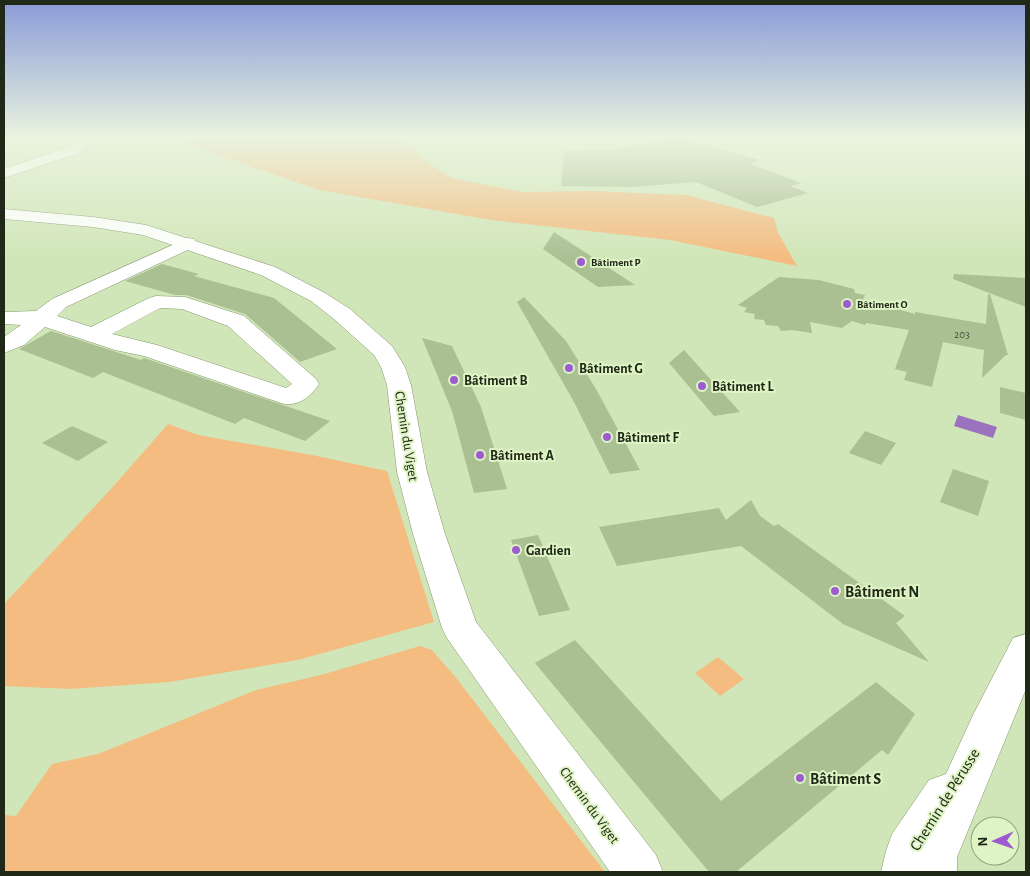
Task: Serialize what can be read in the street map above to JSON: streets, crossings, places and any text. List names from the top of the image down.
{
  "streets": {
    "street": ["Chemin du Viget", "Chemin de Pérusse"]
  },
  "places": [
    "Bâtiment P",
    "Bâtiment O",
    "Bâtiment G",
    "Bâtiment B",
    "Bâtiment L",
    "Bâtiment F",
    "Bâtiment A",
    "Gardien",
    "Bâtiment N",
    "Bâtiment S"
  ],
  "house_numbers": ["203"],
  "north": "left"
}
